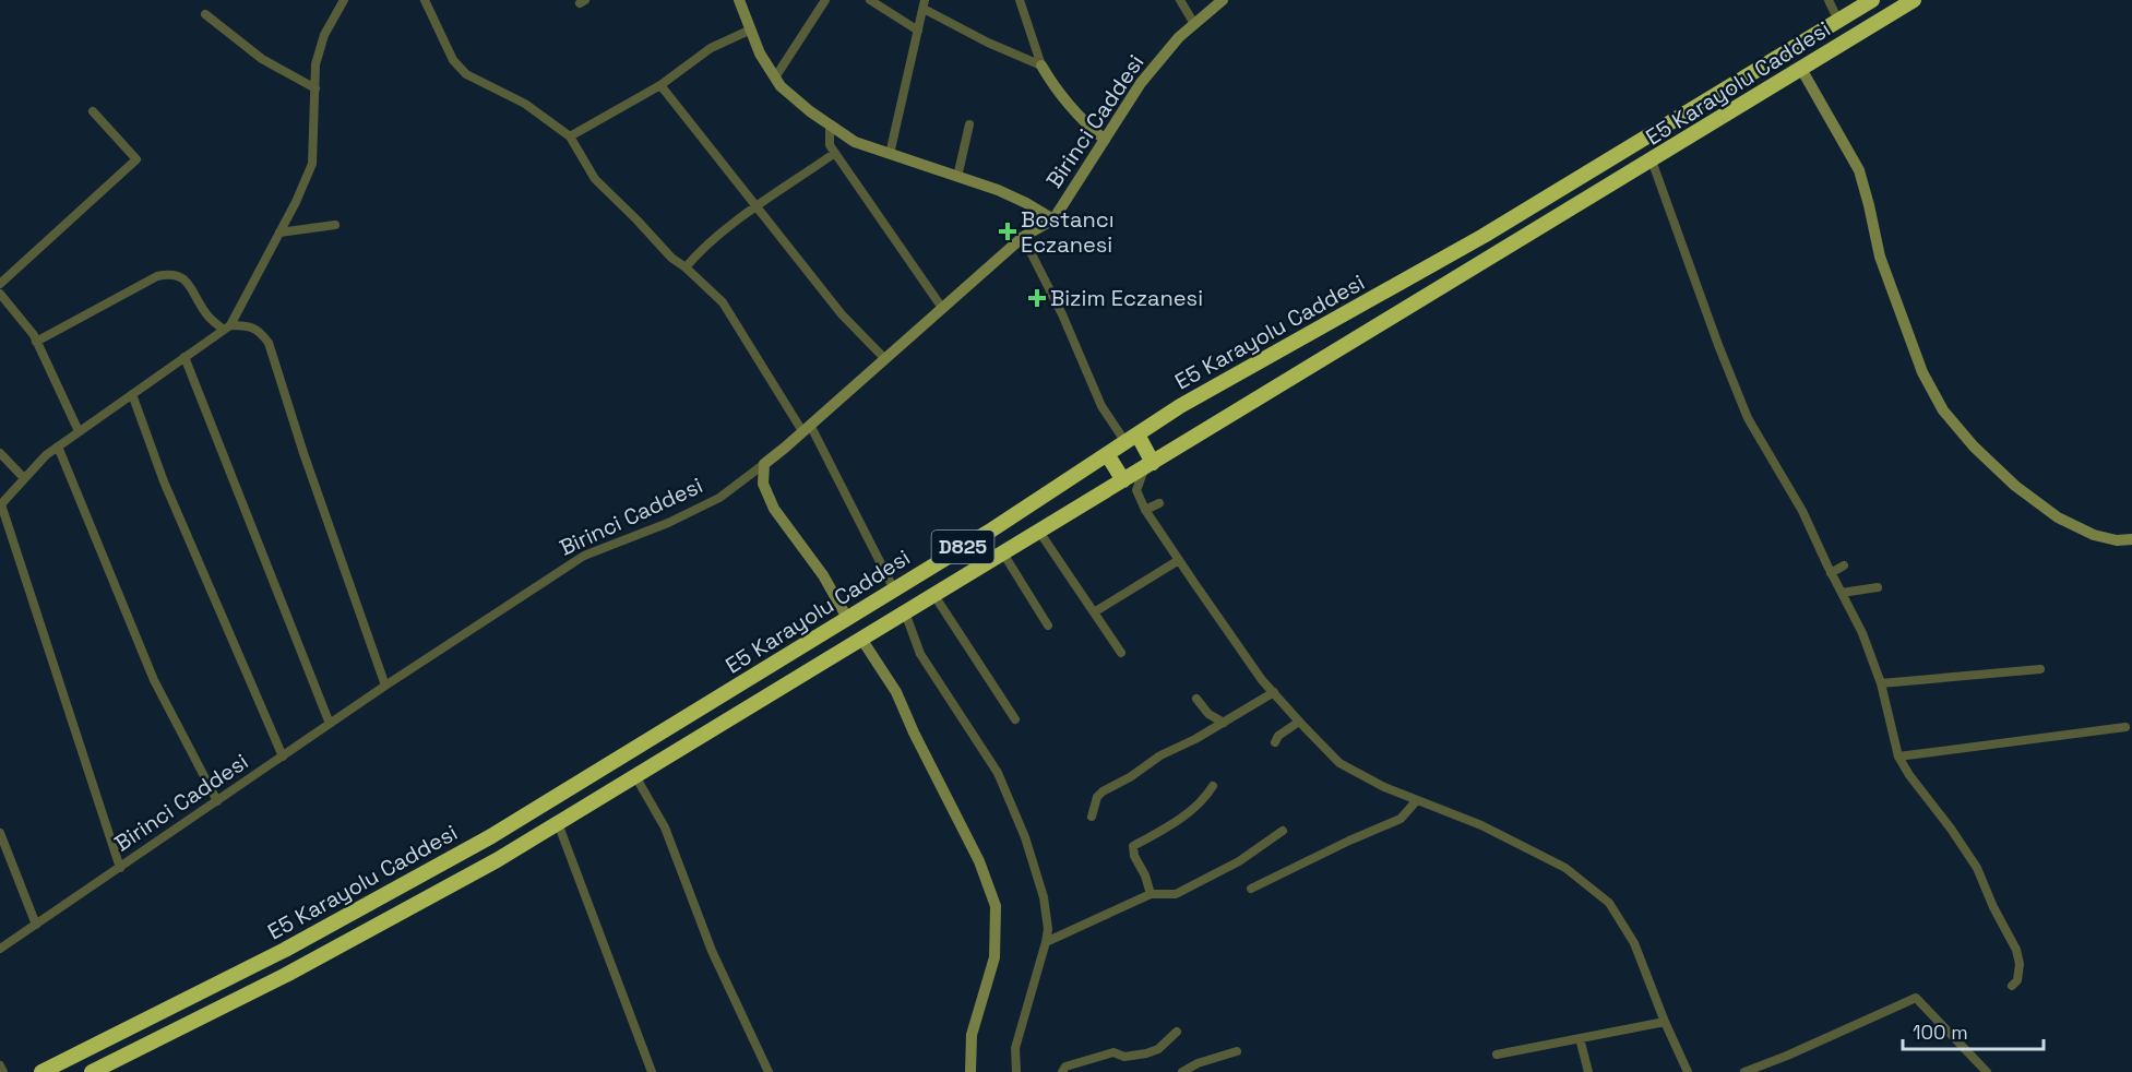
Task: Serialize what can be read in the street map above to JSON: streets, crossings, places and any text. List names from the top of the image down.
{
  "streets": {
    "highway": ["E5 Karayolu Caddesi", "D825"],
    "street": ["Birinci Caddesi"]
  },
  "places": {
    "health": ["Bostancı Eczanesi", "Bizim Eczanesi"]
  },
  "scale_bar": "100 m"
}
